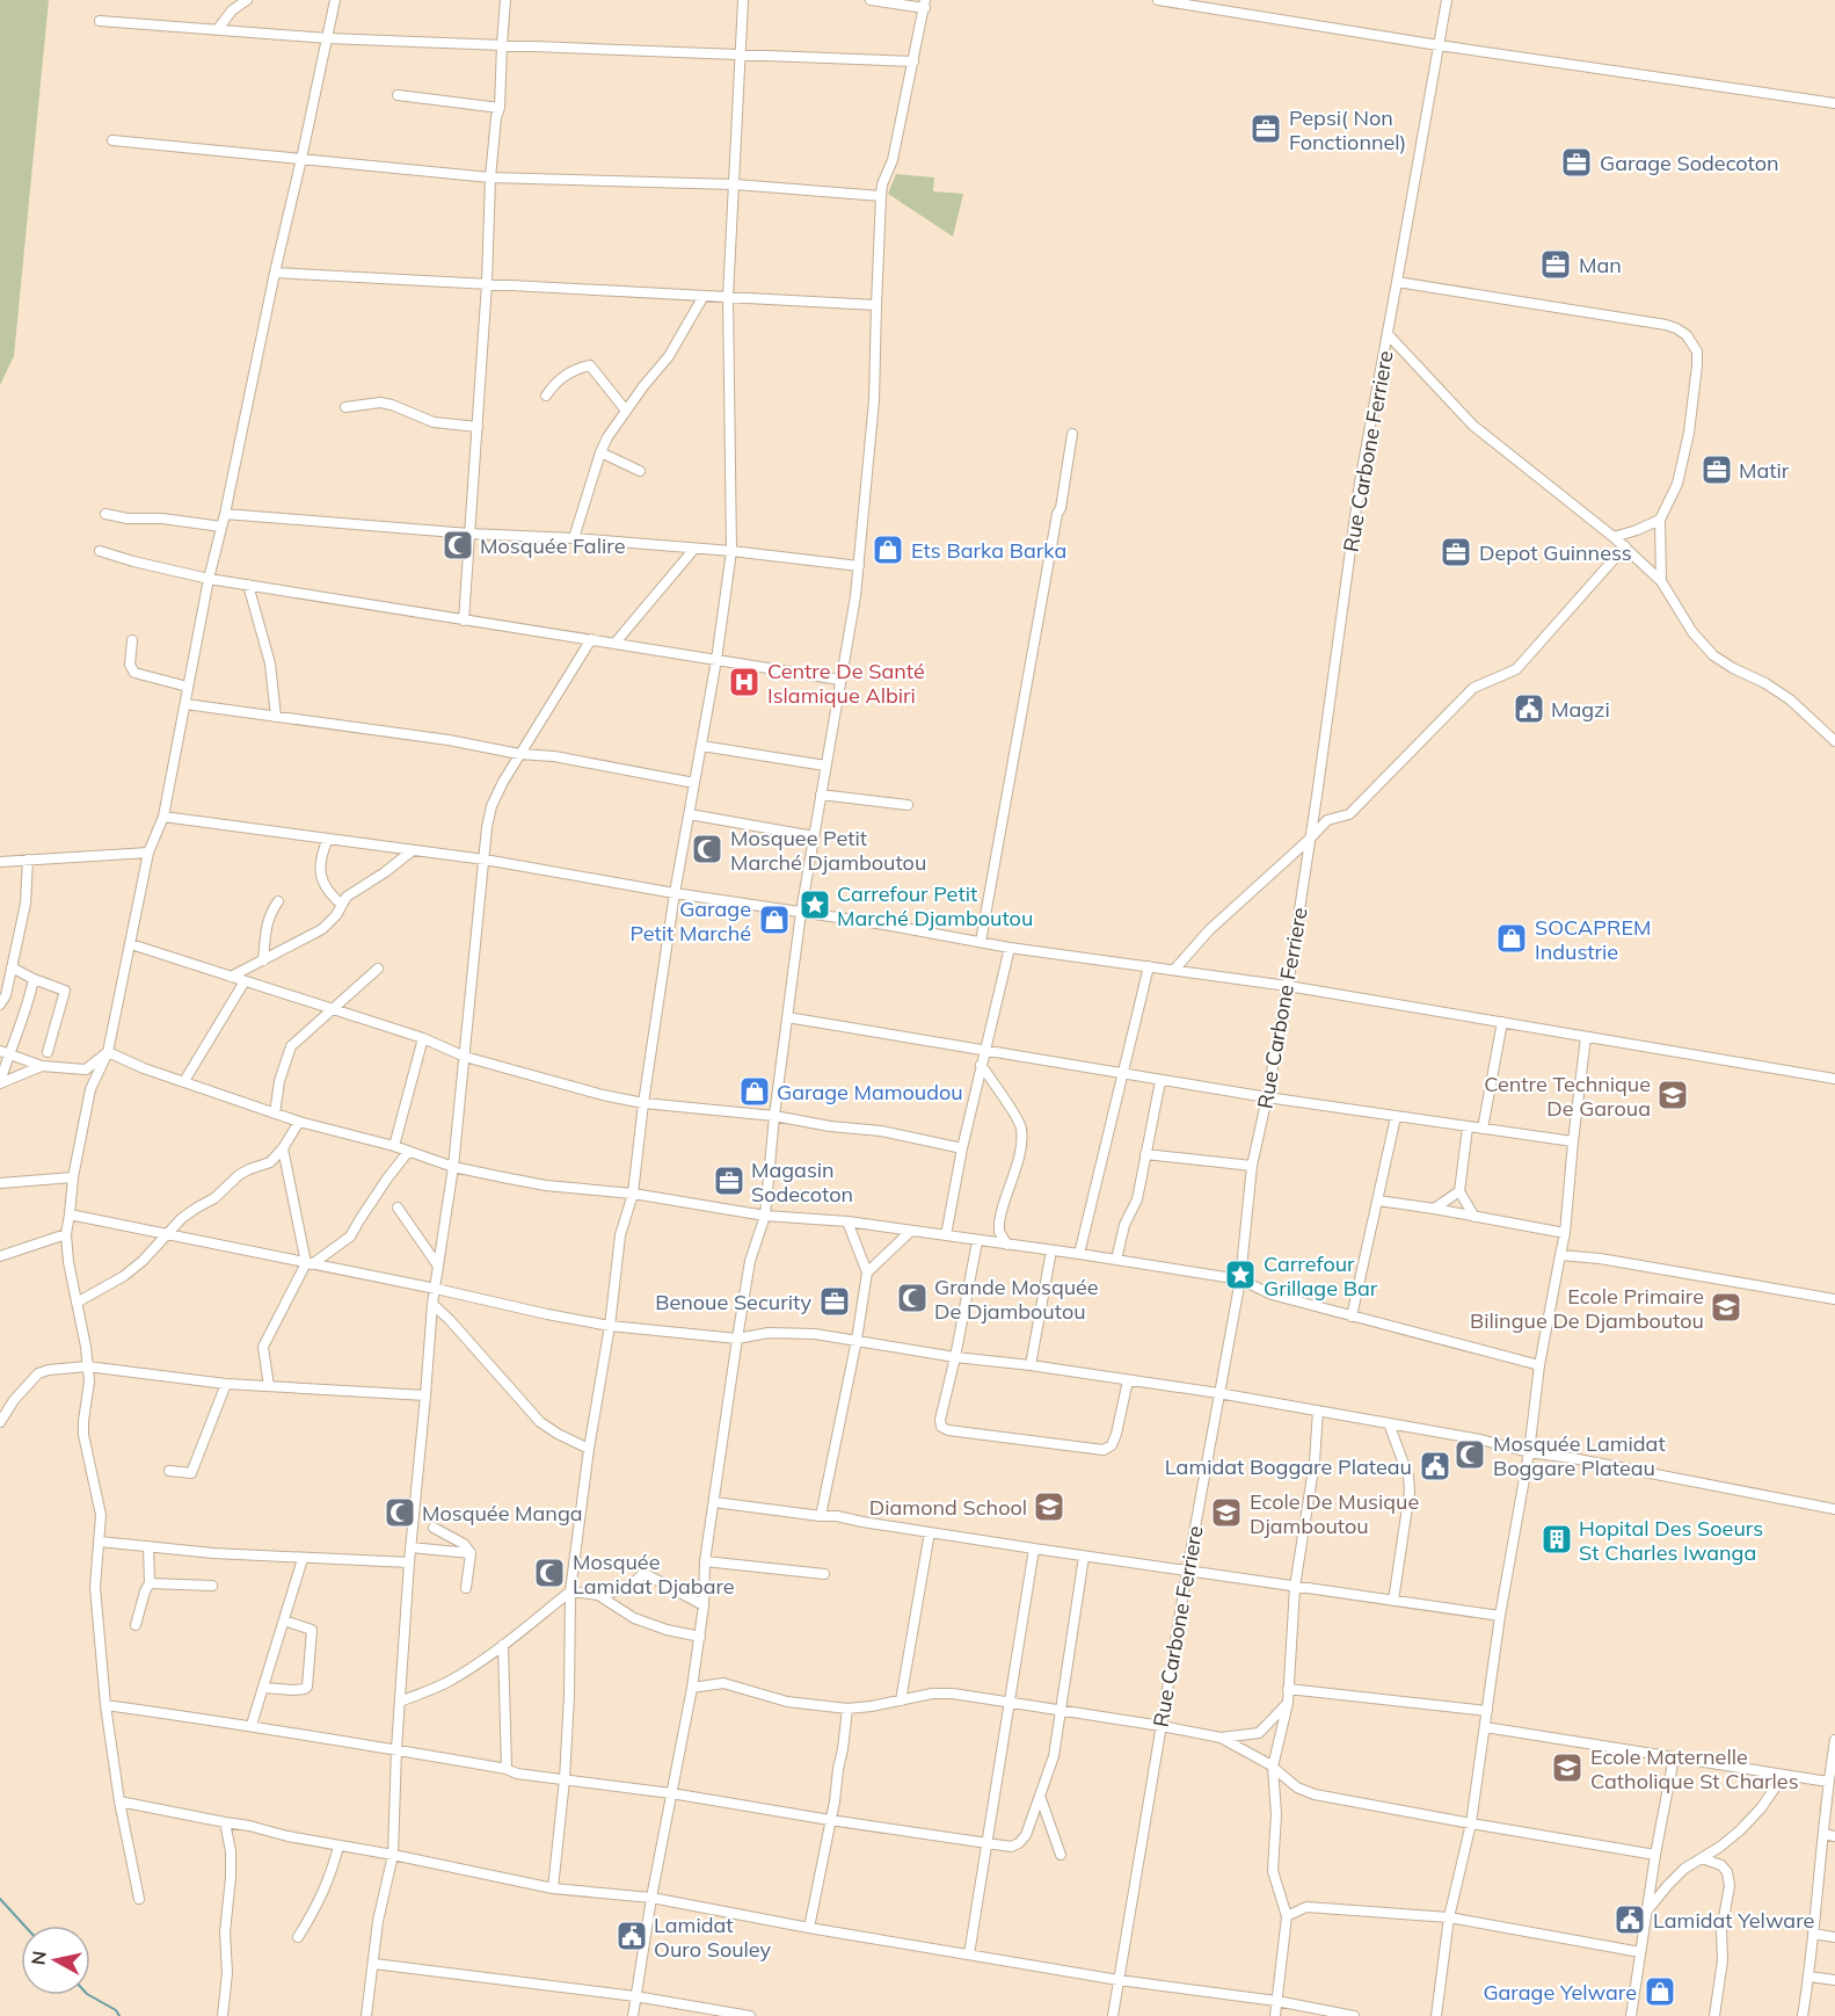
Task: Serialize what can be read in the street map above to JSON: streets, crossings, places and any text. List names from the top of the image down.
{
  "streets": {
    "street": ["Rue Carbone Ferriere"]
  },
  "places": {
    "office": [
      "Pepsi( Non Fonctionnel)",
      "Garage Sodecoton",
      "Man",
      "Matir",
      "Depot Guinness",
      "Magasin Sodecoton",
      "Benoue Security"
    ],
    "mosque": [
      "Mosquée Falire",
      "Mosquee Petit Marché Djamboutou",
      "Grande Mosquée De Djamboutou",
      "Mosquée Lamidat Boggare Plateau",
      "Mosquée Manga",
      "Mosquée Lamidat Djabare"
    ],
    "shop": [
      "Ets Barka Barka",
      "Garage Petit Marché",
      "SOCAPREM Industrie",
      "Garage Mamoudou",
      "Garage Yelware"
    ],
    "hospital": ["Centre De Santé Islamique Albiri"],
    "public building": [
      "Magzi",
      "Lamidat Boggare Plateau",
      "Lamidat Yelware",
      "Lamidat Ouro Souley"
    ],
    "place": ["Carrefour Petit Marché Djamboutou", "Carrefour Grillage Bar"],
    "school or university": [
      "Centre Technique De Garoua",
      "Ecole Primaire Bilingue De Djamboutou",
      "Diamond School",
      "Ecole De Musique Djamboutou",
      "Ecole Maternelle Catholique St Charles"
    ],
    "building": ["Hopital Des Soeurs St Charles Iwanga"]
  },
  "north": "left"
}
